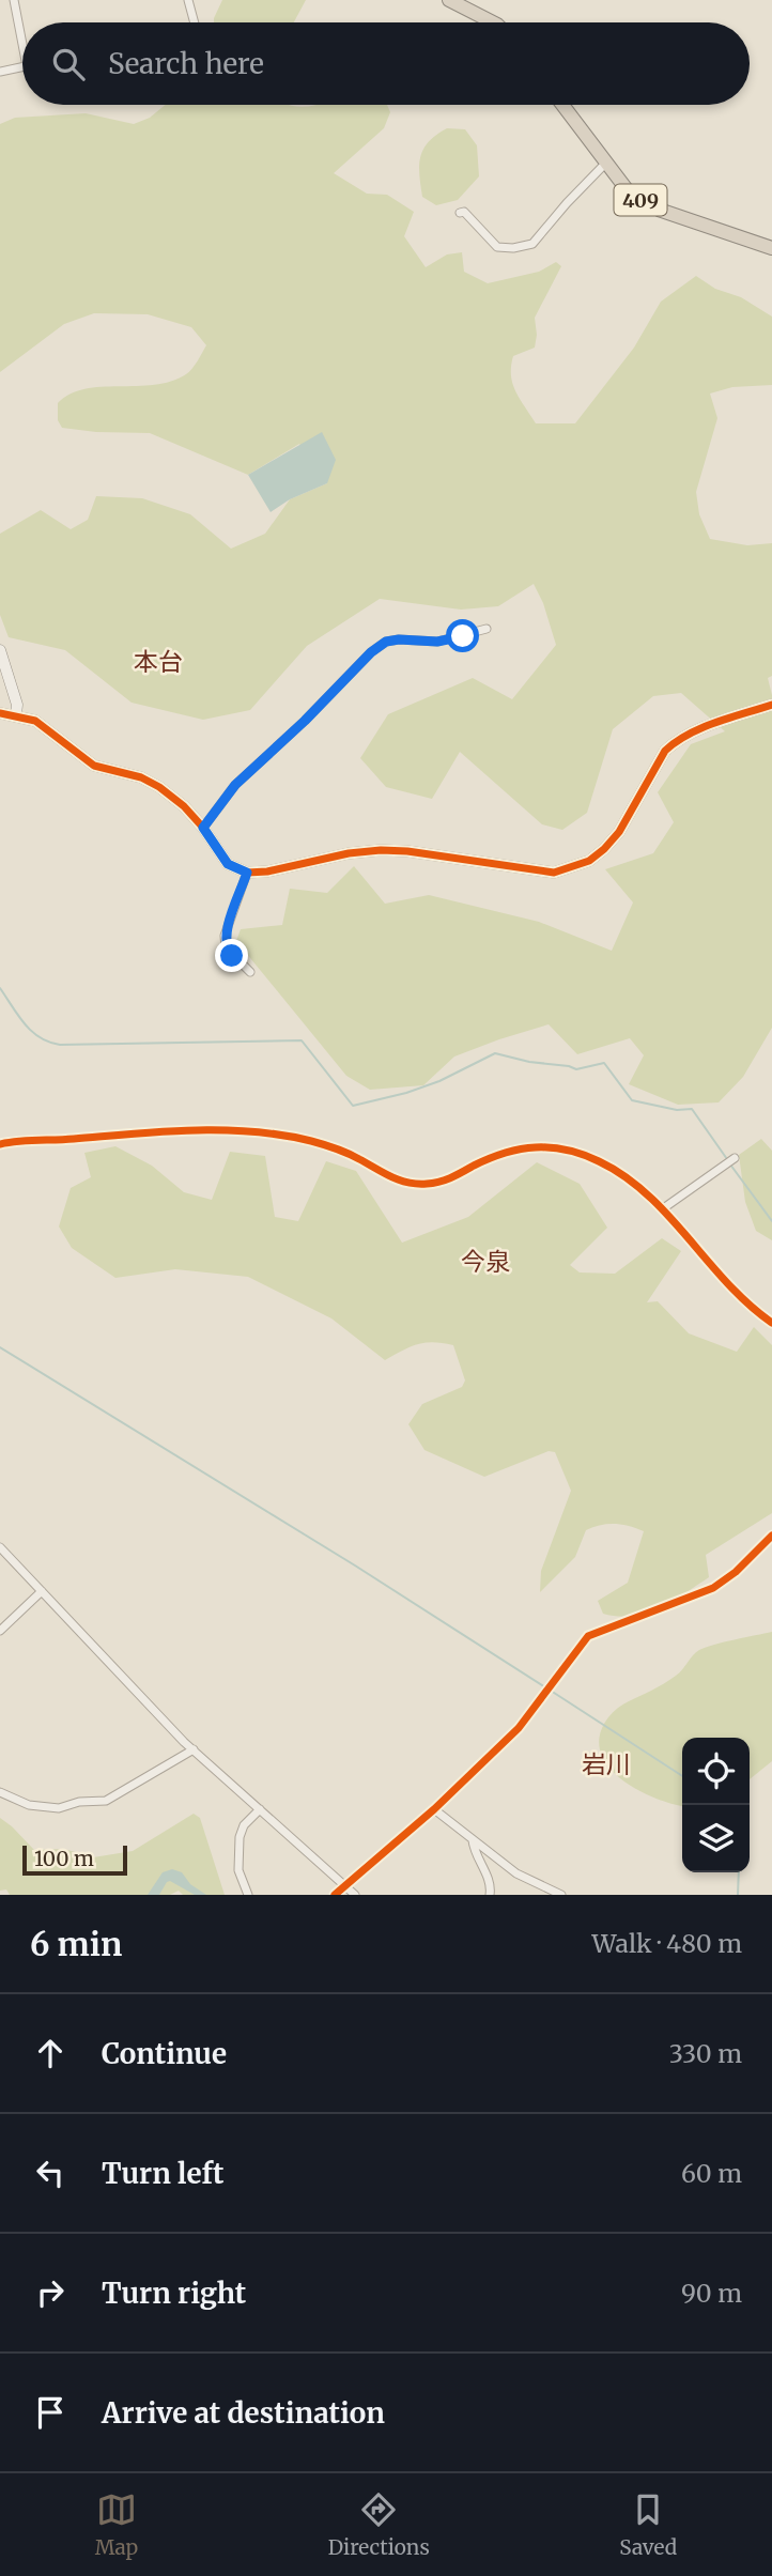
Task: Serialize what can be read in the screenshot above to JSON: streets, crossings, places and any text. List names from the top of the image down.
{
  "streets": {
    "highway": ["409"]
  },
  "districts": ["本台", "今泉", "岩川"],
  "scale_bar": "100 m",
  "page": {
    "search": "Search here",
    "scale": "100 m",
    "heading": ["6 min", "Walk · 480 m"],
    "list": [
      ["Continue", "330 m"],
      ["Turn left", "60 m"],
      ["Turn right", "90 m"],
      "Arrive at destination"
    ],
    "nav": ["Map", "Directions", "Saved"]
  }
}
